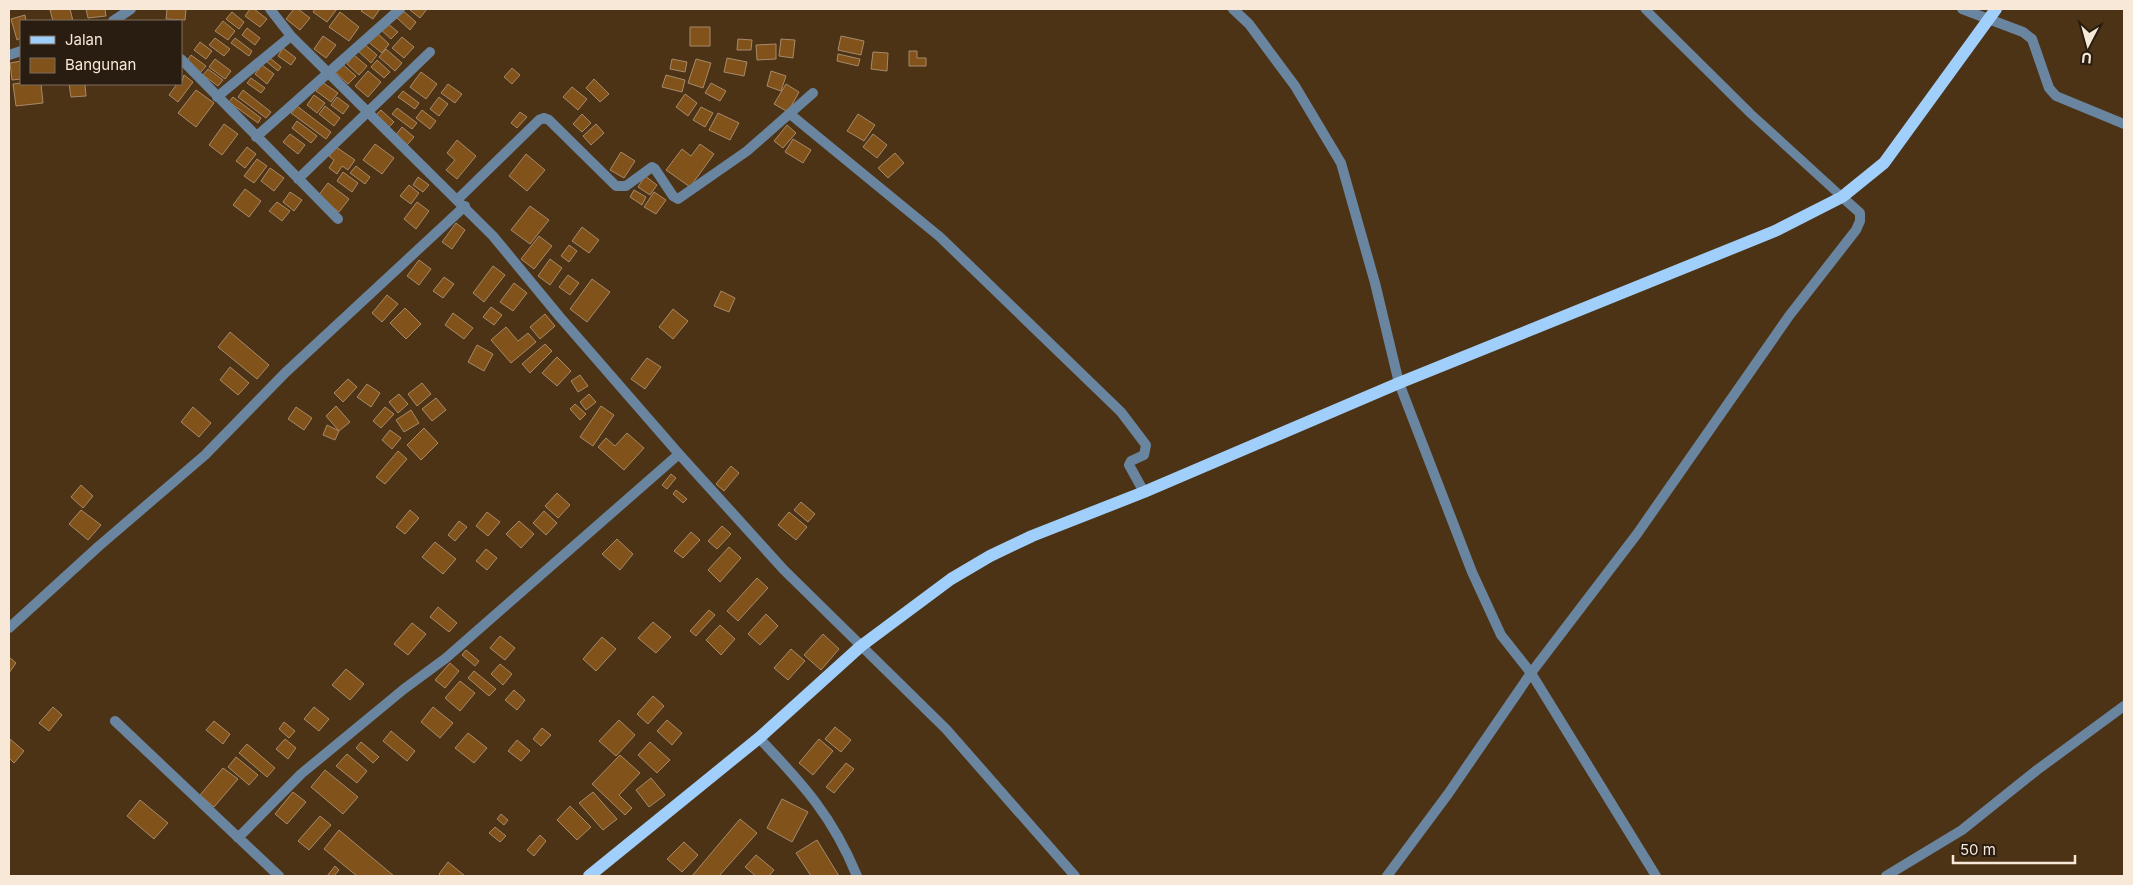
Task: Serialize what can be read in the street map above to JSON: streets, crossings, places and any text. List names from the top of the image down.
{
  "legend": ["Jalan", "Bangunan"],
  "scale_bar": "50 m",
  "north": "bottom"
}
